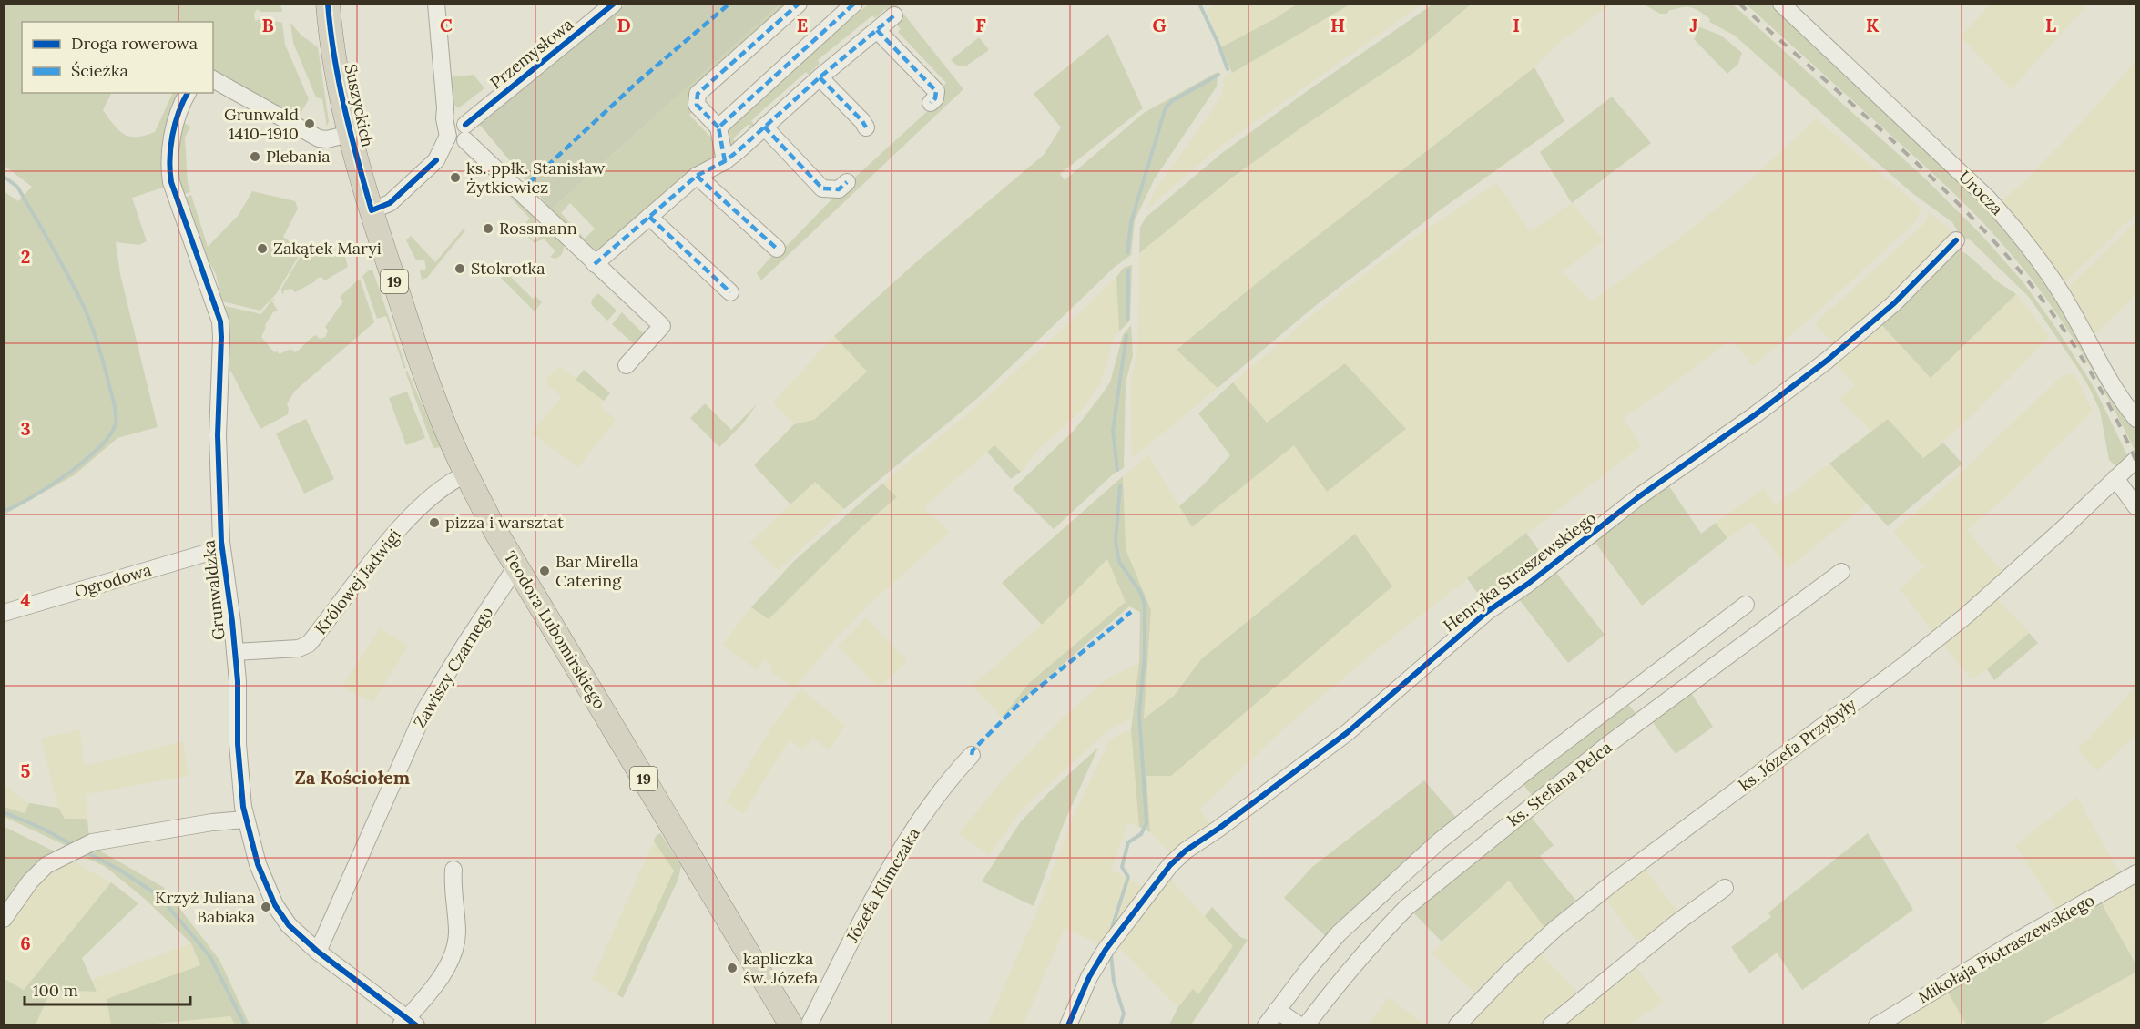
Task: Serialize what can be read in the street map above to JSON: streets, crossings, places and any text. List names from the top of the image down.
{
  "streets": {
    "highway": ["Suszyckich", "19", "Teodora Lubomirskiego"],
    "street": [
      "Przemysłowa",
      "Urocza",
      "Henryka Straszewskiego",
      "Ogrodowa",
      "Królowej Jadwigi",
      "Grunwaldzka",
      "Zawiszy Czarnego",
      "ks. Józefa Przybyły",
      "ks. Stefana Pelca",
      "Józefa Klimczaka",
      "Mikołaja Piotraszewskiego"
    ]
  },
  "crossings": [
    ["Przemysłowa", "Suszyckich"],
    ["Przemysłowa", "Teodora Lubomirskiego"],
    ["Suszyckich", "Teodora Lubomirskiego"],
    ["Ogrodowa", "Grunwaldzka"],
    ["Królowej Jadwigi", "Grunwaldzka"],
    ["Królowej Jadwigi", "Teodora Lubomirskiego"],
    ["Grunwaldzka", "Zawiszy Czarnego"],
    ["Teodora Lubomirskiego", "Zawiszy Czarnego"]
  ],
  "districts": ["Za Kościołem"],
  "places": [
    "Grunwald 1410-1910",
    "Plebania",
    "ks. ppłk. Stanisław Żytkiewicz",
    "Rossmann",
    "Zakątek Maryi",
    "Stokrotka",
    "pizza i warsztat",
    "Bar Mirella Catering",
    "Krzyż Juliana Babiaka",
    "kapliczka św. Józefa"
  ],
  "legend": ["Droga rowerowa", "Ścieżka"],
  "scale_bar": "100 m",
  "grid": {
    "columns": [
      "B",
      "C",
      "D",
      "E",
      "F",
      "G",
      "H",
      "I",
      "J",
      "K",
      "L"
    ],
    "rows": [
      "2",
      "3",
      "4",
      "5",
      "6"
    ]
  }
}
